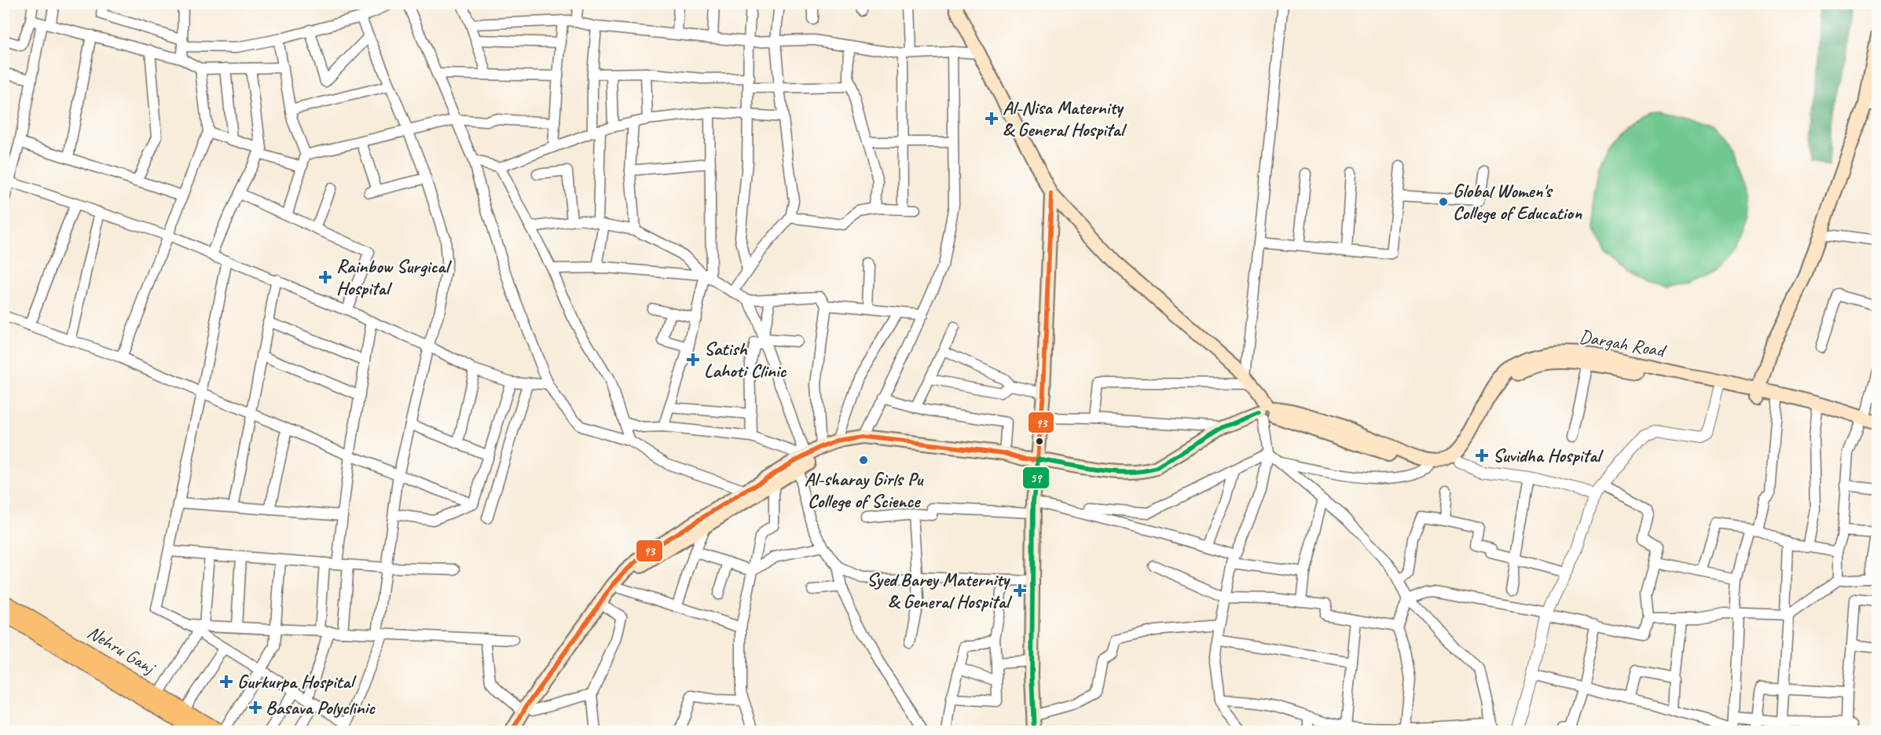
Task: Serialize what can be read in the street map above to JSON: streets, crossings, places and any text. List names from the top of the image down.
{
  "streets": {
    "main road": ["Dargah Road", "Nehru Ganj"]
  },
  "places": {
    "health": [
      "Al-Nisa Maternity & General Hospital",
      "Rainbow Surgical Hospital",
      "Satish Lahoti Clinic",
      "Suvidha Hospital",
      "Syed Barey Maternity & General Hospital",
      "Gurkurpa Hospital",
      "Basava Polyclinic"
    ],
    "other": ["Global Women's College of Education", "Al-sharay Girls Pu College of Science"]
  },
  "lines": ["transit line 93", "transit line 59"]
}
